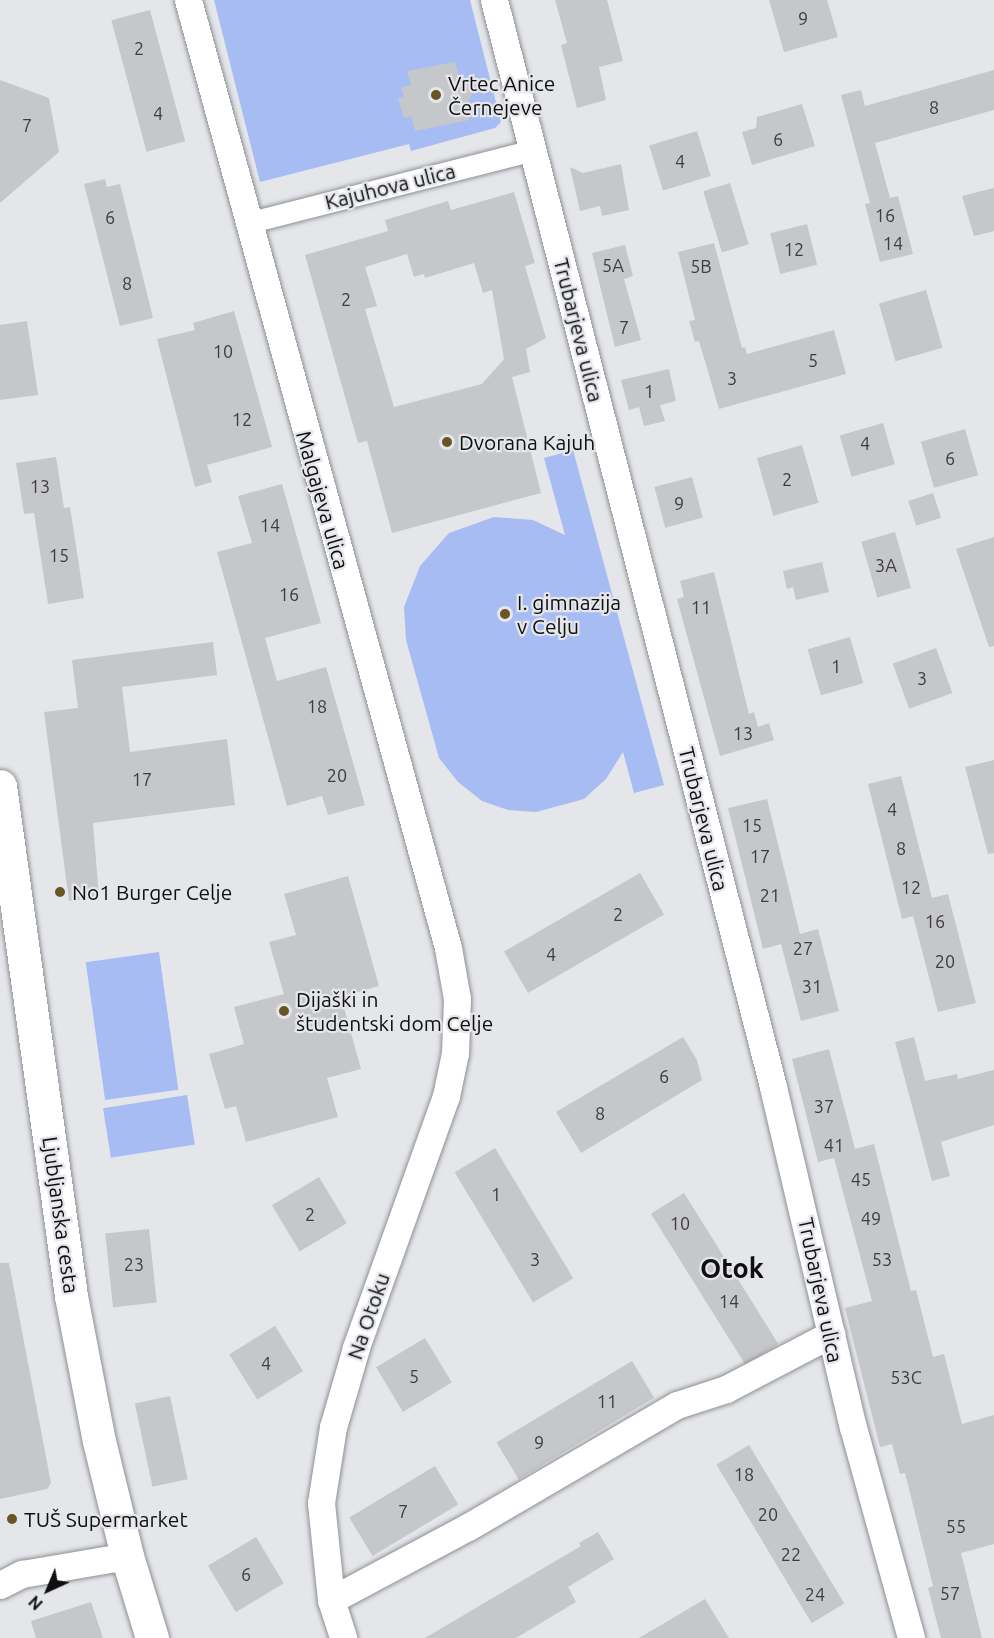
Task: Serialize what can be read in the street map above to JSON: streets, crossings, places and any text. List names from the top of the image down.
{
  "streets": {
    "street": [
      "Kajuhova ulica",
      "Trubarjeva ulica",
      "Malgajeva ulica",
      "Ljubljanska cesta",
      "Na Otoku"
    ]
  },
  "crossings": [
    ["Kajuhova ulica", "Trubarjeva ulica"],
    ["Kajuhova ulica", "Malgajeva ulica"],
    ["Malgajeva ulica", "Na Otoku"]
  ],
  "districts": ["Otok"],
  "places": [
    "Vrtec Anice Černejeve",
    "Dvorana Kajuh",
    "I. gimnazija v Celju",
    "No1 Burger Celje",
    "Dijaški in študentski dom Celje",
    "TUŠ Supermarket"
  ],
  "house_numbers": [
    "9",
    "2",
    "8",
    "4",
    "7",
    "6",
    "4",
    "16",
    "6",
    "14",
    "12",
    "5A",
    "5B",
    "8",
    "2",
    "7",
    "10",
    "5",
    "3",
    "1",
    "12",
    "4",
    "6",
    "2",
    "13",
    "9",
    "14",
    "15",
    "3A",
    "16",
    "11",
    "1",
    "3",
    "18",
    "13",
    "20",
    "17",
    "4",
    "15",
    "8",
    "17",
    "12",
    "21",
    "2",
    "16",
    "27",
    "4",
    "20",
    "31",
    "6",
    "37",
    "8",
    "41",
    "45",
    "1",
    "2",
    "49",
    "10",
    "3",
    "53",
    "23",
    "14",
    "4",
    "5",
    "53C",
    "11",
    "9",
    "18",
    "7",
    "20",
    "55",
    "22",
    "6",
    "57",
    "24"
  ],
  "north": "bottom left"
}
